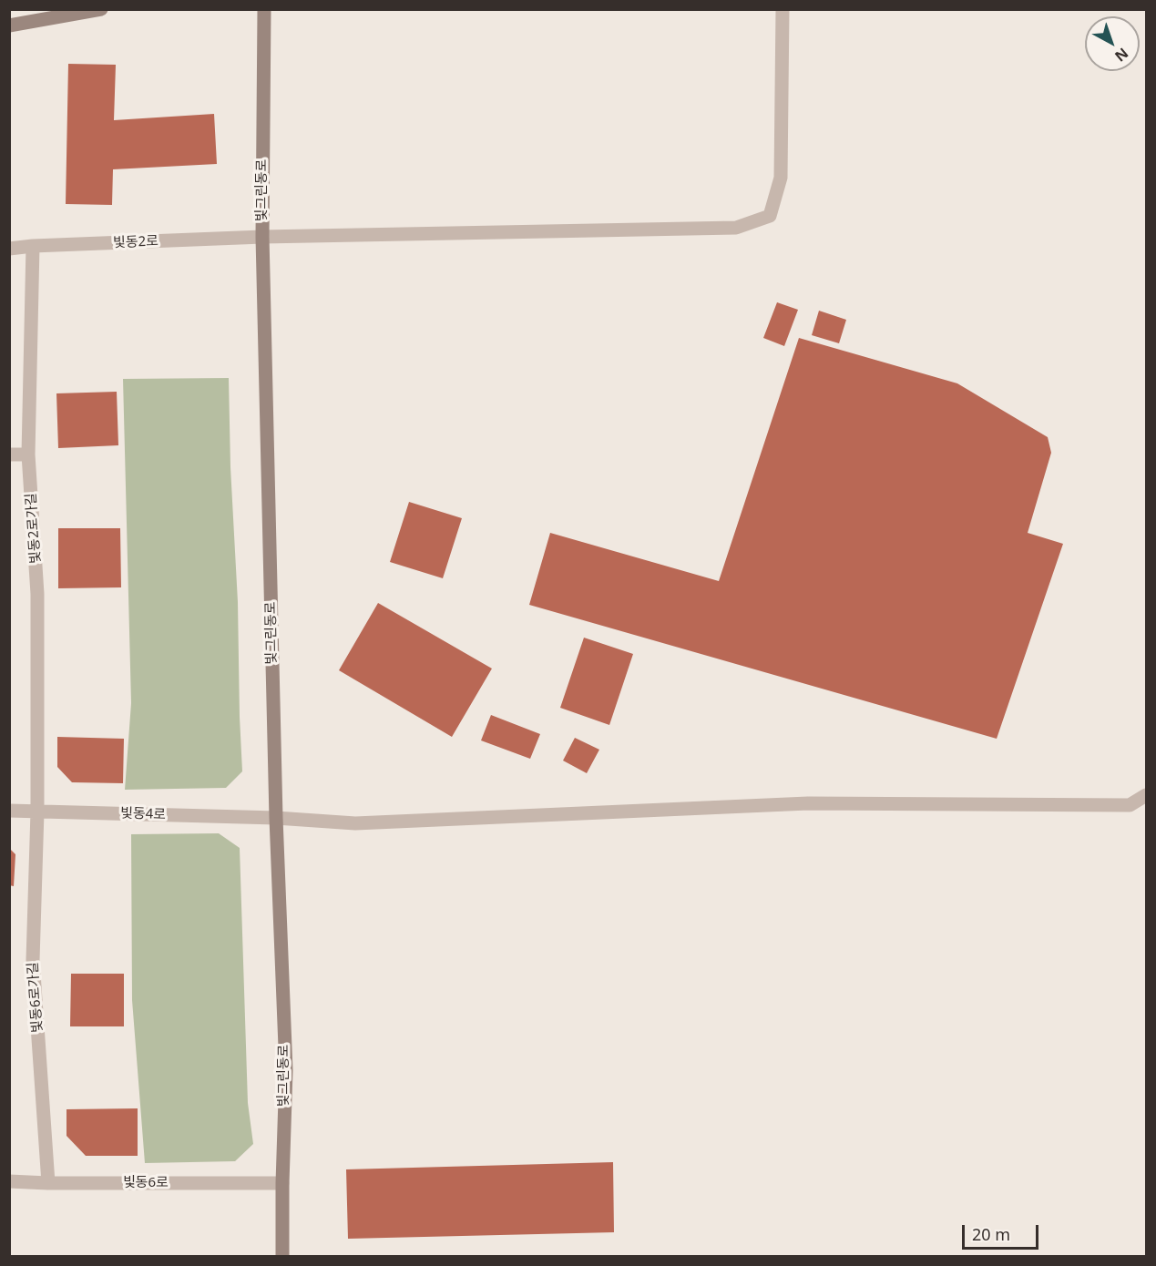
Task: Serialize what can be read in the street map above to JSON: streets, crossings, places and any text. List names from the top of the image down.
{
  "streets": {
    "street": [
      "빛그린동로",
      "빛동2로",
      "빛동2로가길",
      "빛동4로",
      "빛동6로가길",
      "빛동6로"
    ]
  },
  "crossings": [
    ["빛그린동로", "빛동2로"],
    ["빛그린동로", "빛동4로"],
    ["빛그린동로", "빛동6로"],
    ["빛동2로", "빛동2로가길"],
    ["빛동2로가길", "빛동4로"],
    ["빛동2로가길", "빛동6로가길"],
    ["빛동4로", "빛동6로가길"],
    ["빛동6로가길", "빛동6로"]
  ],
  "scale_bar": "20 m",
  "north": "bottom right"
}
